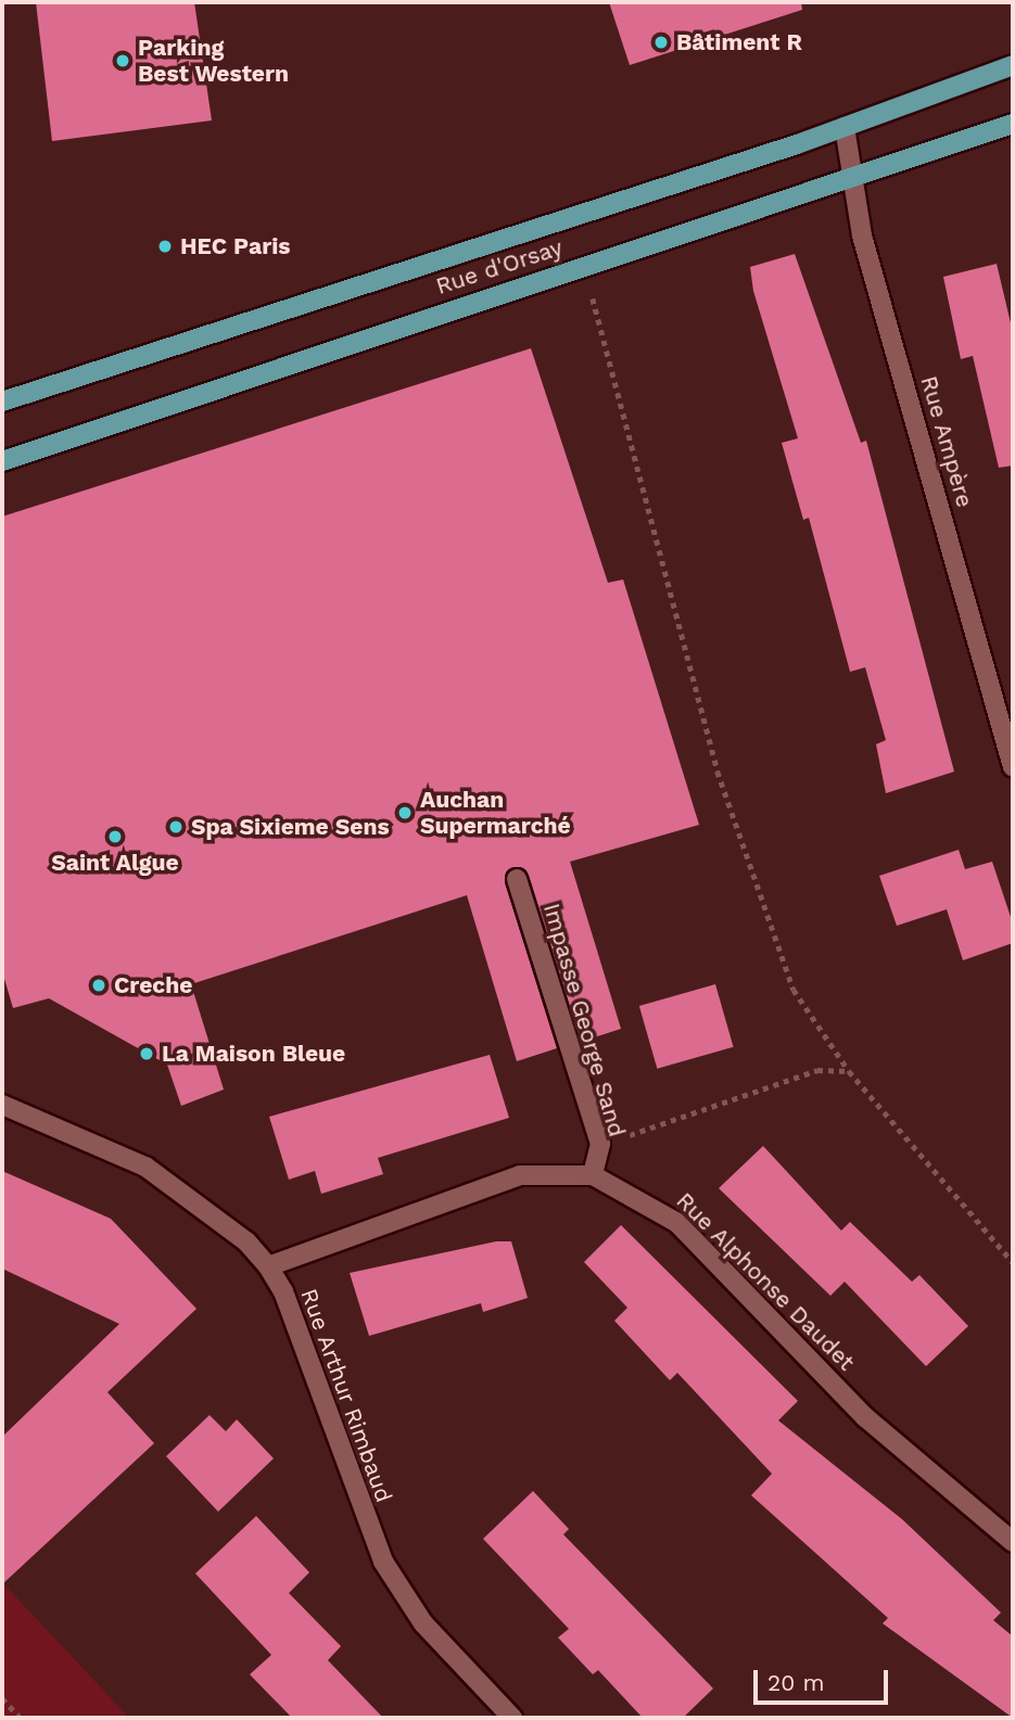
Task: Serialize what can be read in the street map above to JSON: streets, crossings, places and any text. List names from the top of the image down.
{
  "streets": {
    "main road": ["Rue d'Orsay"],
    "street": [
      "Rue Ampère",
      "Impasse George Sand",
      "Rue Alphonse Daudet",
      "Rue Arthur Rimbaud"
    ]
  },
  "crossings": [
    ["Rue d'Orsay", "Rue Ampère"],
    ["Impasse George Sand", "Rue Alphonse Daudet"],
    ["Rue Alphonse Daudet", "Rue Arthur Rimbaud"]
  ],
  "places": [
    "Bâtiment R",
    "Parking Best Western",
    "HEC Paris",
    "Auchan Supermarché",
    "Spa Sixieme Sens",
    "Saint Algue",
    "Creche",
    "La Maison Bleue"
  ],
  "scale_bar": "20 m"
}
